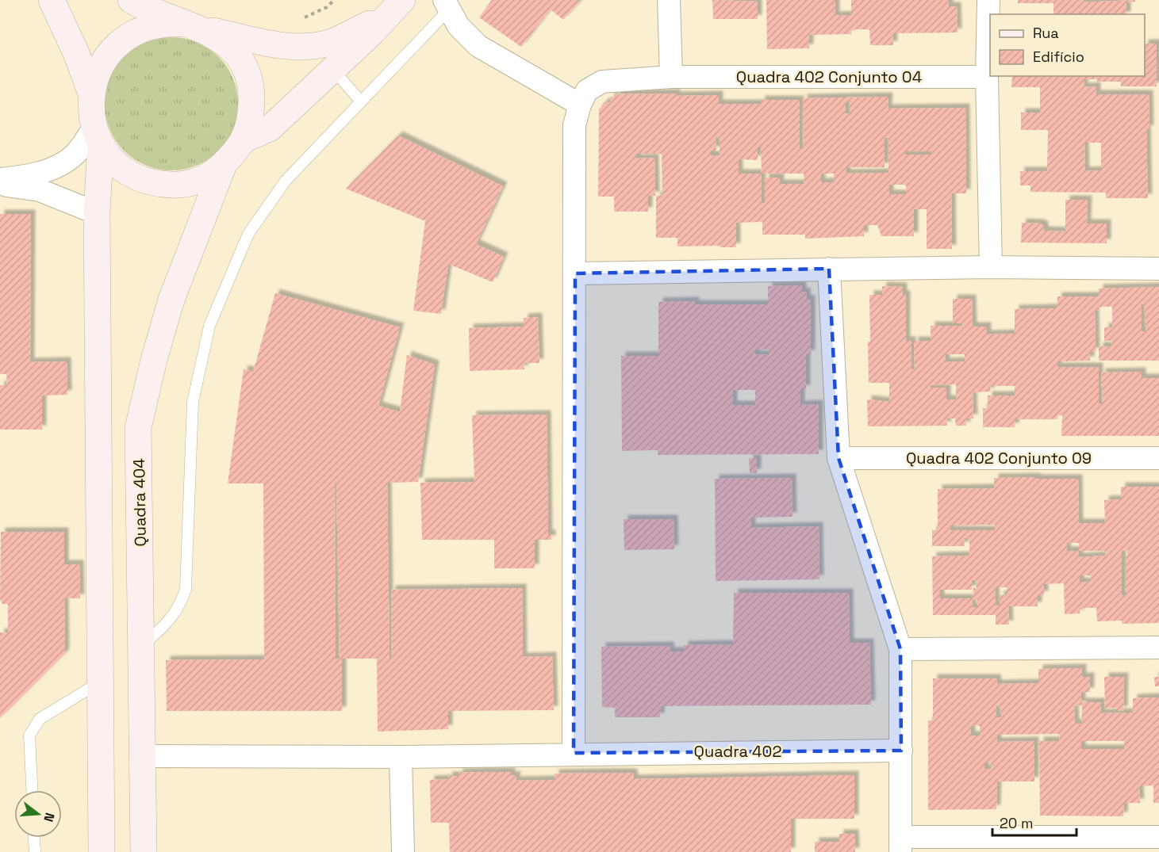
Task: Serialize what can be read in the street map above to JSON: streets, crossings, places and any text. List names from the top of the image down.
{
  "streets": {
    "main road": ["Quadra 404"],
    "street": ["Quadra 402 Conjunto 04", "Quadra 402 Conjunto 09", "Quadra 402"]
  },
  "crossings": [
    ["Quadra 404", "Quadra 402"]
  ],
  "legend": ["Rua", "Edifício"],
  "scale_bar": "20 m",
  "north": "right"
}
